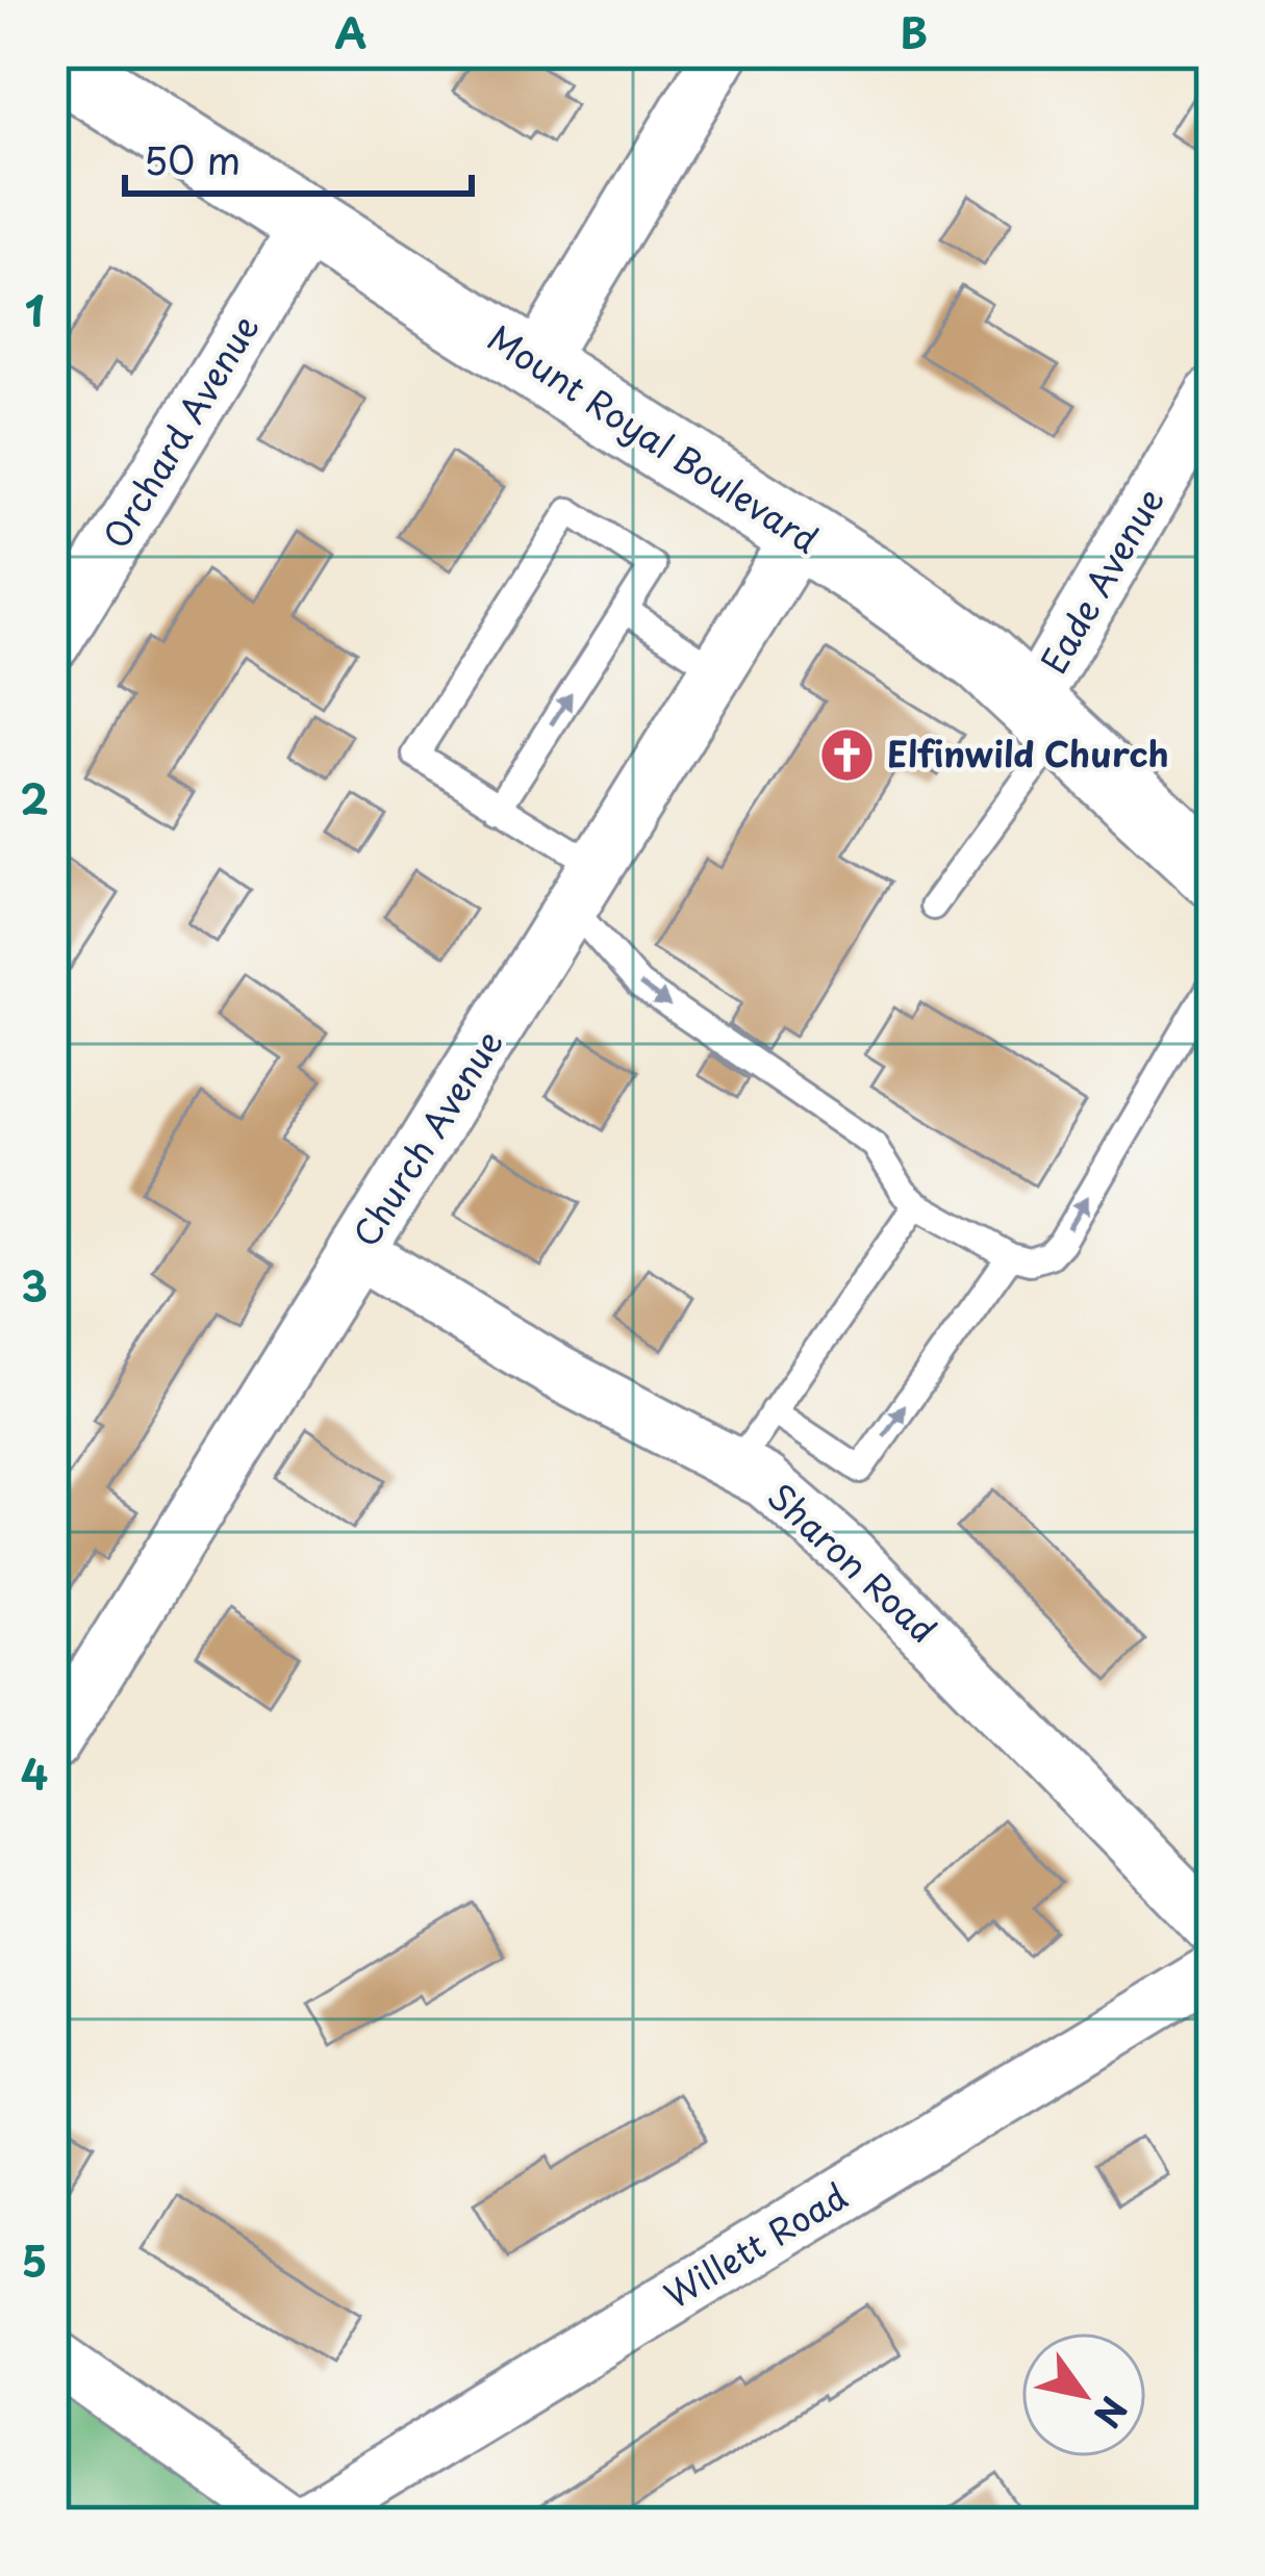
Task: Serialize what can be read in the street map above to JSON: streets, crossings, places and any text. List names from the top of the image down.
{
  "streets": {
    "main road": ["Mount Royal Boulevard"],
    "street": [
      "Orchard Avenue",
      "Eade Avenue",
      "Church Avenue",
      "Sharon Road",
      "Willett Road"
    ]
  },
  "crossings": [
    ["Orchard Avenue", "Mount Royal Boulevard"],
    ["Mount Royal Boulevard", "Eade Avenue"],
    ["Mount Royal Boulevard", "Church Avenue"],
    ["Church Avenue", "Sharon Road"]
  ],
  "places": {
    "church": ["Elfinwild Church"]
  },
  "scale_bar": "50 m",
  "north": "bottom right",
  "grid": {
    "columns": ["A", "B"],
    "rows": [
      "1",
      "2",
      "3",
      "4",
      "5"
    ]
  }
}
